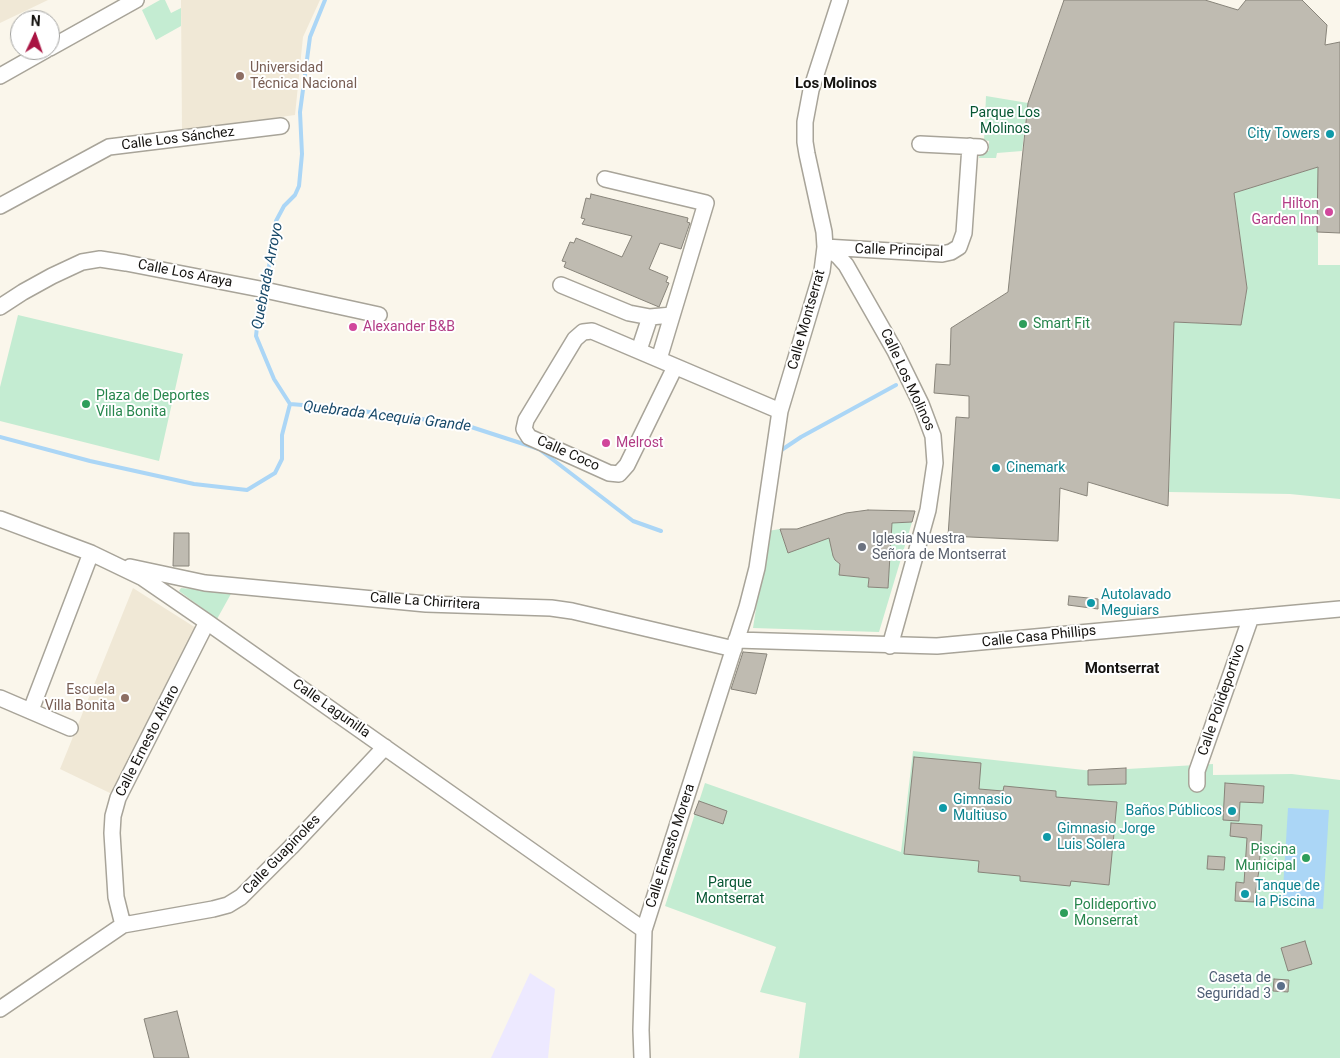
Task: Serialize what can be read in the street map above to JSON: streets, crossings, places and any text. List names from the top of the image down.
{
  "streets": {
    "street": [
      "Calle Los Sánchez",
      "Calle Principal",
      "Calle Los Araya",
      "Calle Montserrat",
      "Calle Los Molinos",
      "Calle Coco",
      "Calle La Chirritera",
      "Calle Casa Phillips",
      "Calle Polideportivo",
      "Calle Lagunilla",
      "Calle Ernesto Alfaro",
      "Calle Ernesto Morera",
      "Calle Guapinoles"
    ]
  },
  "crossings": [
    ["Calle Principal", "Calle Montserrat"],
    ["Calle Principal", "Calle Los Molinos"],
    ["Calle Montserrat", "Calle Los Molinos"],
    ["Calle Montserrat", "Calle Coco"],
    ["Calle Montserrat", "Calle La Chirritera"],
    ["Calle Montserrat", "Calle Casa Phillips"],
    ["Calle Montserrat", "Calle Ernesto Morera"],
    ["Calle Los Molinos", "Calle Casa Phillips"],
    ["Calle La Chirritera", "Calle Casa Phillips"],
    ["Calle La Chirritera", "Calle Lagunilla"],
    ["Calle La Chirritera", "Calle Ernesto Morera"],
    ["Calle Casa Phillips", "Calle Polideportivo"],
    ["Calle Casa Phillips", "Calle Ernesto Morera"],
    ["Calle Lagunilla", "Calle Ernesto Alfaro"],
    ["Calle Lagunilla", "Calle Ernesto Morera"],
    ["Calle Lagunilla", "Calle Guapinoles"],
    ["Calle Ernesto Alfaro", "Calle Guapinoles"]
  ],
  "districts": ["Los Molinos", "Montserrat"],
  "water": ["Quebrada Arroyo", "Quebrada Acequia Grande"],
  "parks": ["Parque Los Molinos", "Parque Montserrat"],
  "places": [
    "Universidad Técnica Nacional",
    "City Towers",
    "Hilton Garden Inn",
    "Smart Fit",
    "Alexander B&B",
    "Plaza de Deportes Villa Bonita",
    "Melrost",
    "Cinemark",
    "Iglesia Nuestra Señora de Montserrat",
    "Autolavado Meguiars",
    "Escuela Villa Bonita",
    "Gimnasio Multiuso",
    "Baños Públicos",
    "Gimnasio Jorge Luis Solera",
    "Piscina Municipal",
    "Tanque de la Piscina",
    "Polideportivo Monserrat",
    "Caseta de Seguridad 3"
  ],
  "north": "top"
}
